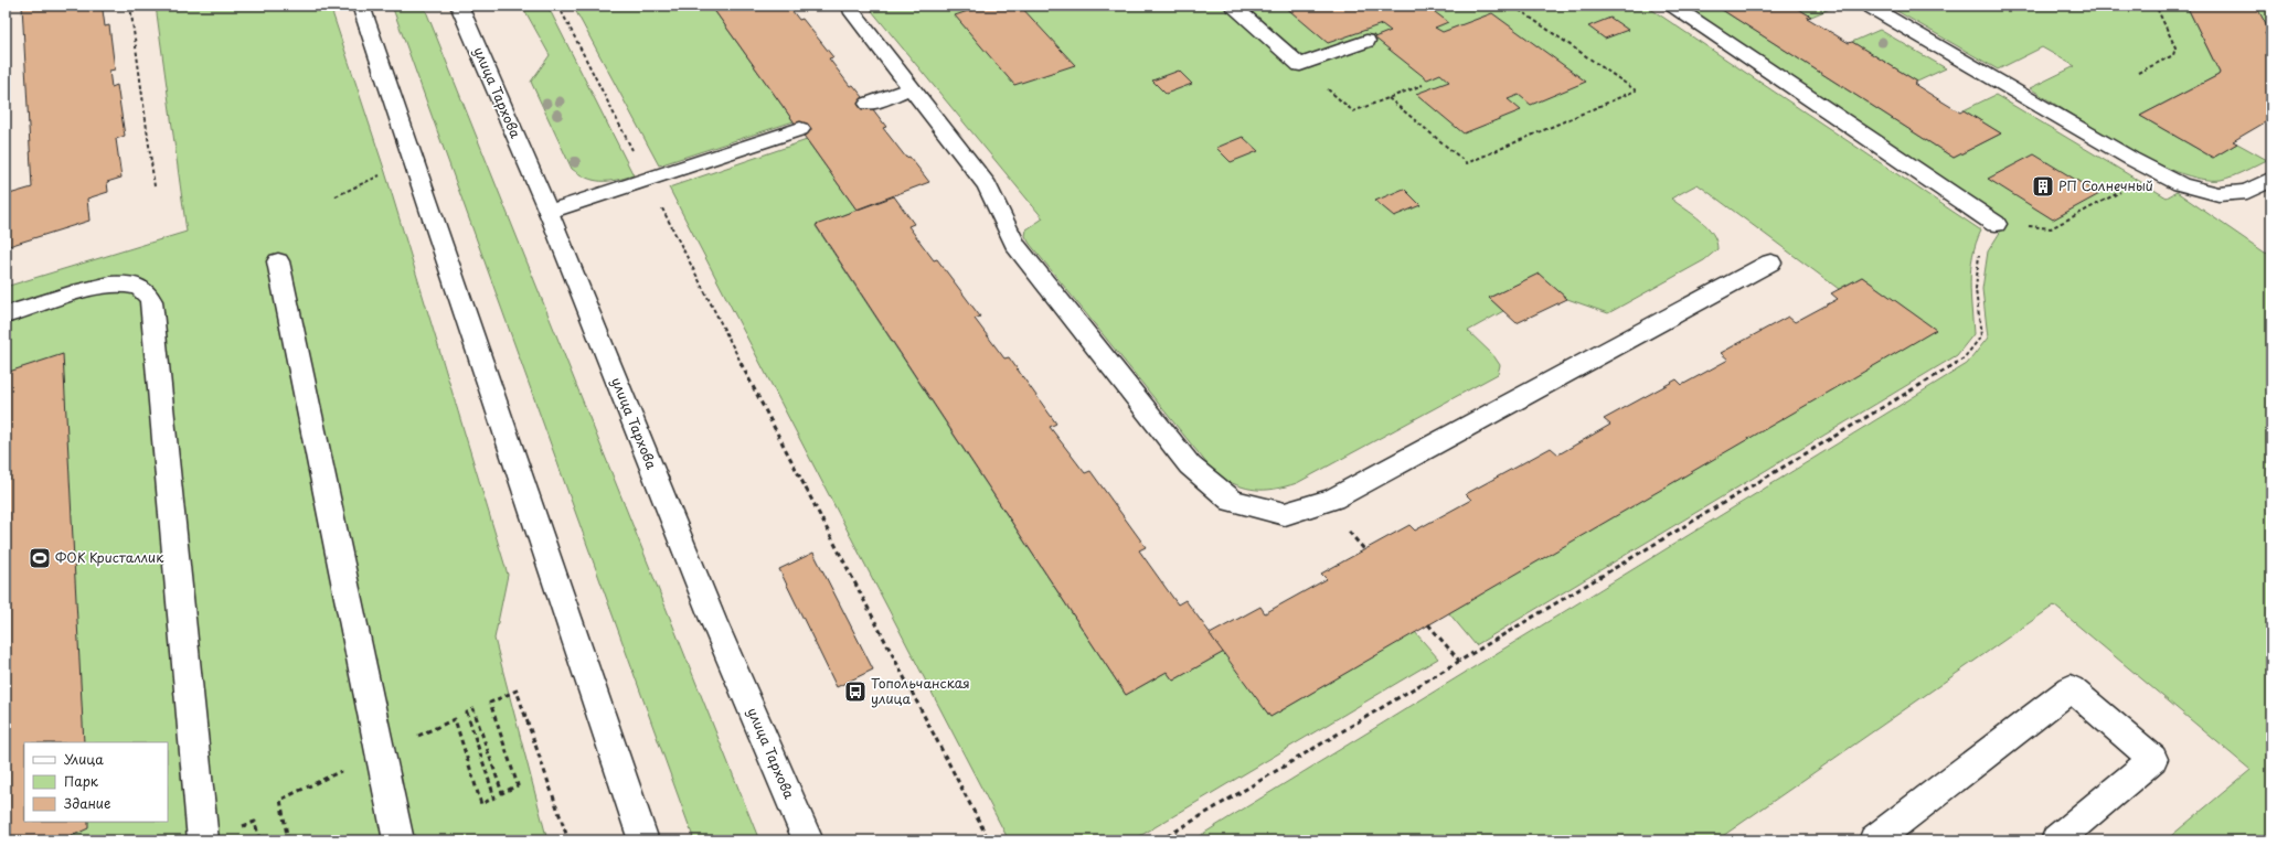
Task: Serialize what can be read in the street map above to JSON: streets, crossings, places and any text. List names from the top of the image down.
{
  "streets": {
    "main road": ["улица Тархова"]
  },
  "places": {
    "building": ["РП Солнечный"],
    "sports": ["ФОК Кристаллик"],
    "bus stop": ["Топольчанская улица"]
  },
  "legend": ["Улица", "Парк", "Здание"]
}
